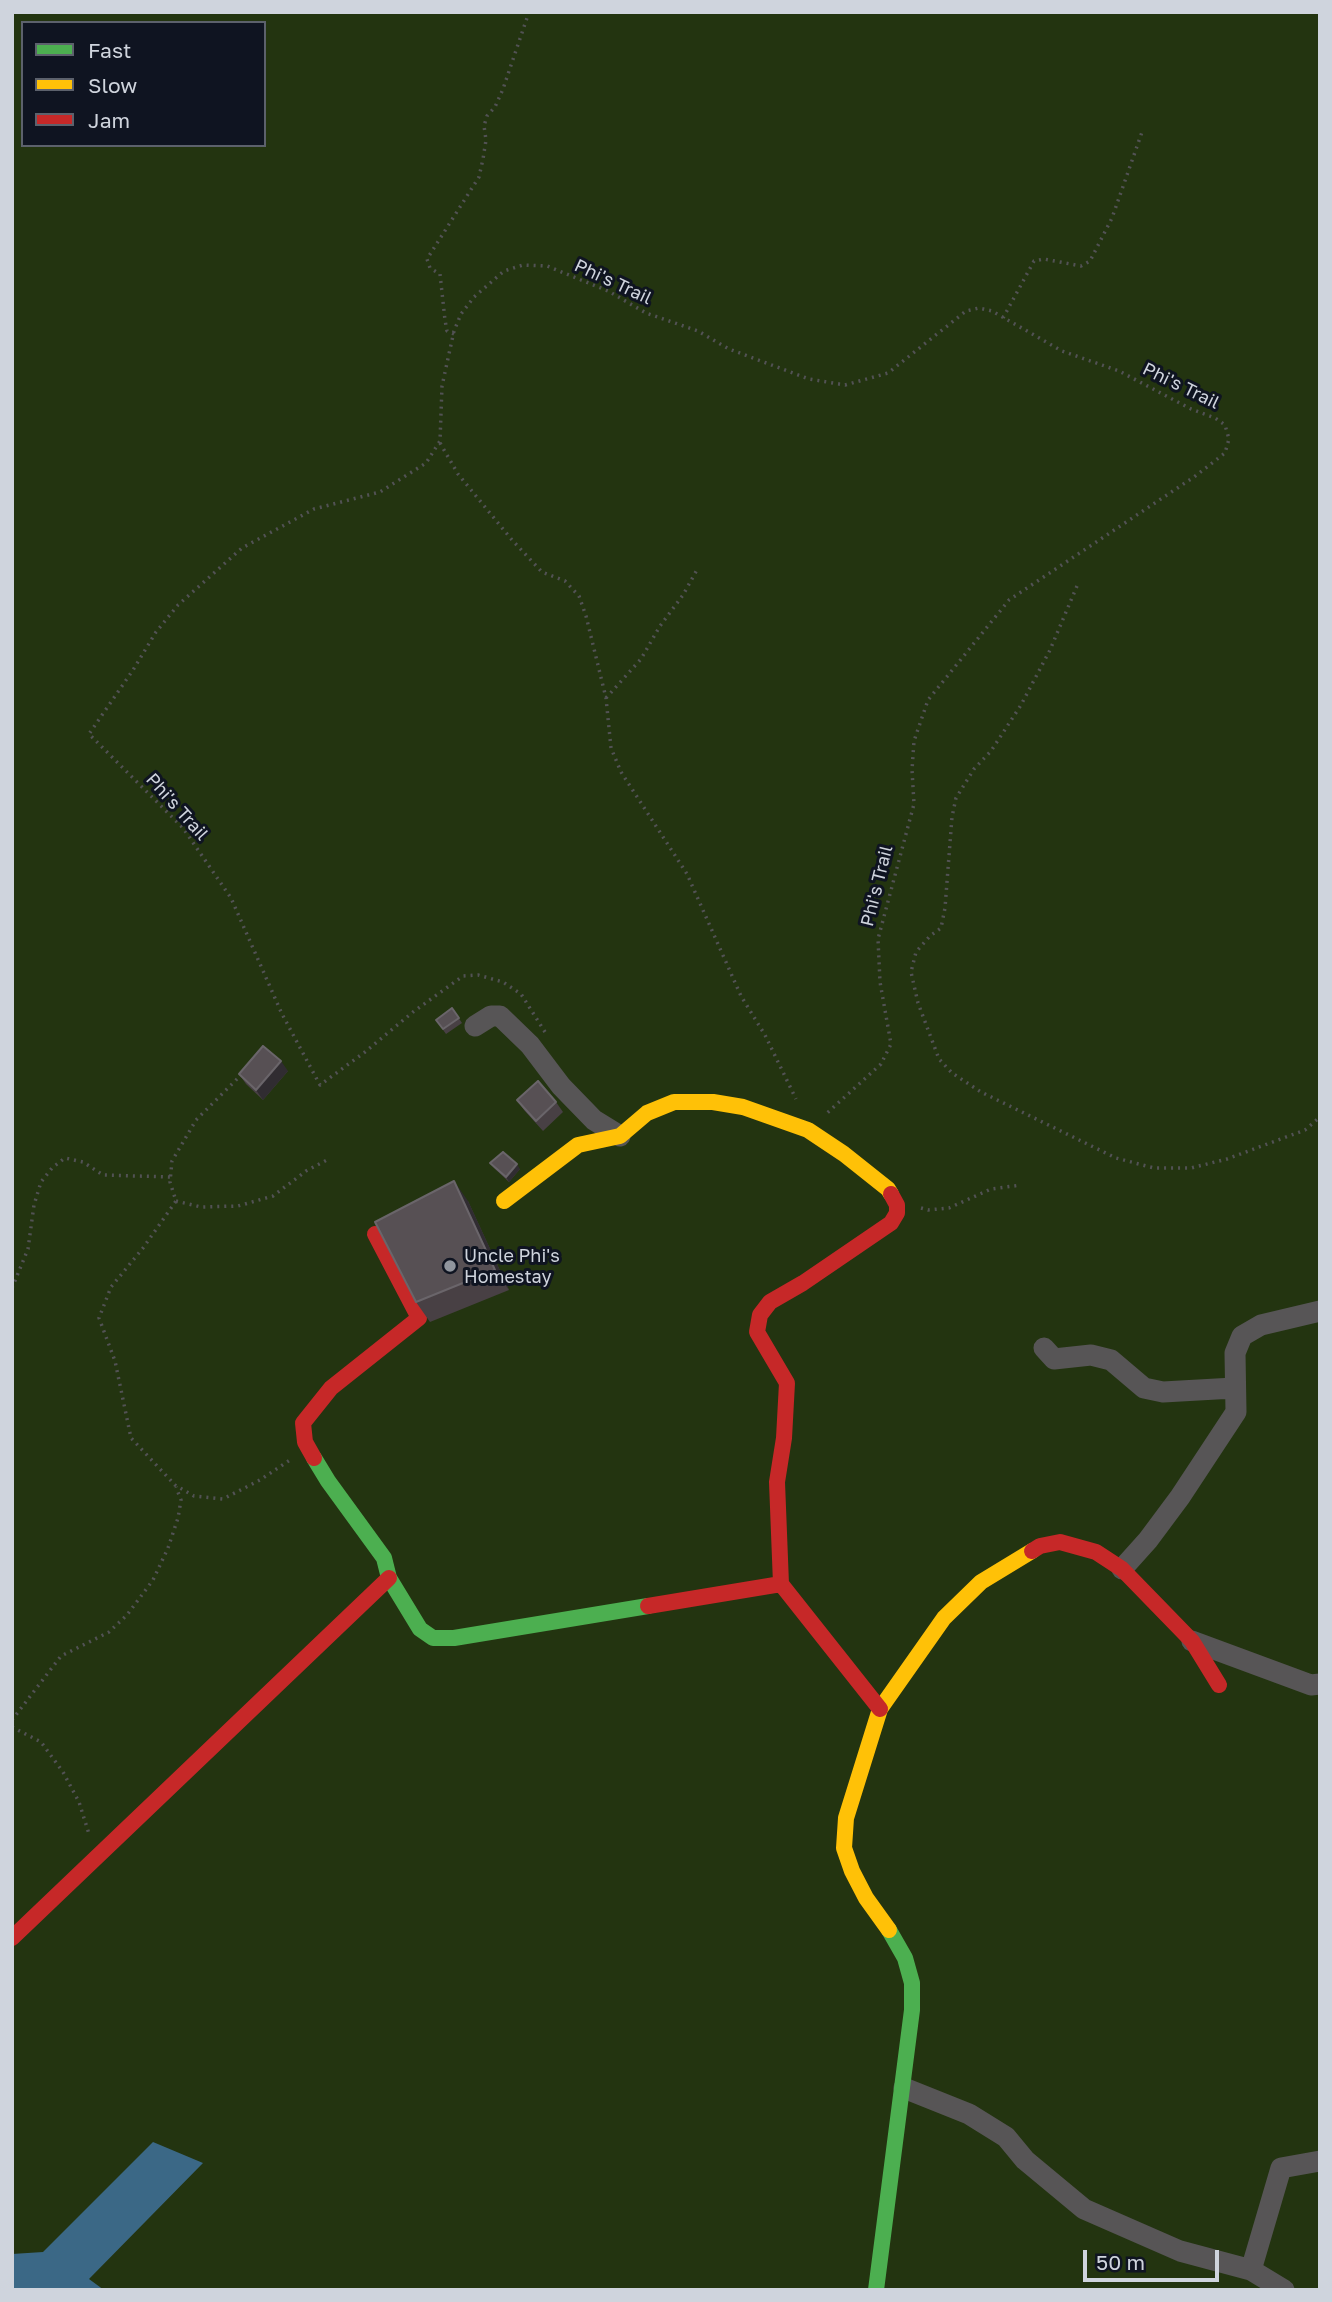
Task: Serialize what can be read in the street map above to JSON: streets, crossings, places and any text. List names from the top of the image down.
{
  "streets": {
    "path": ["Phi's Trail"]
  },
  "places": ["Uncle Phi's Homestay"],
  "legend": ["Fast", "Slow", "Jam"],
  "scale_bar": "50 m"
}
